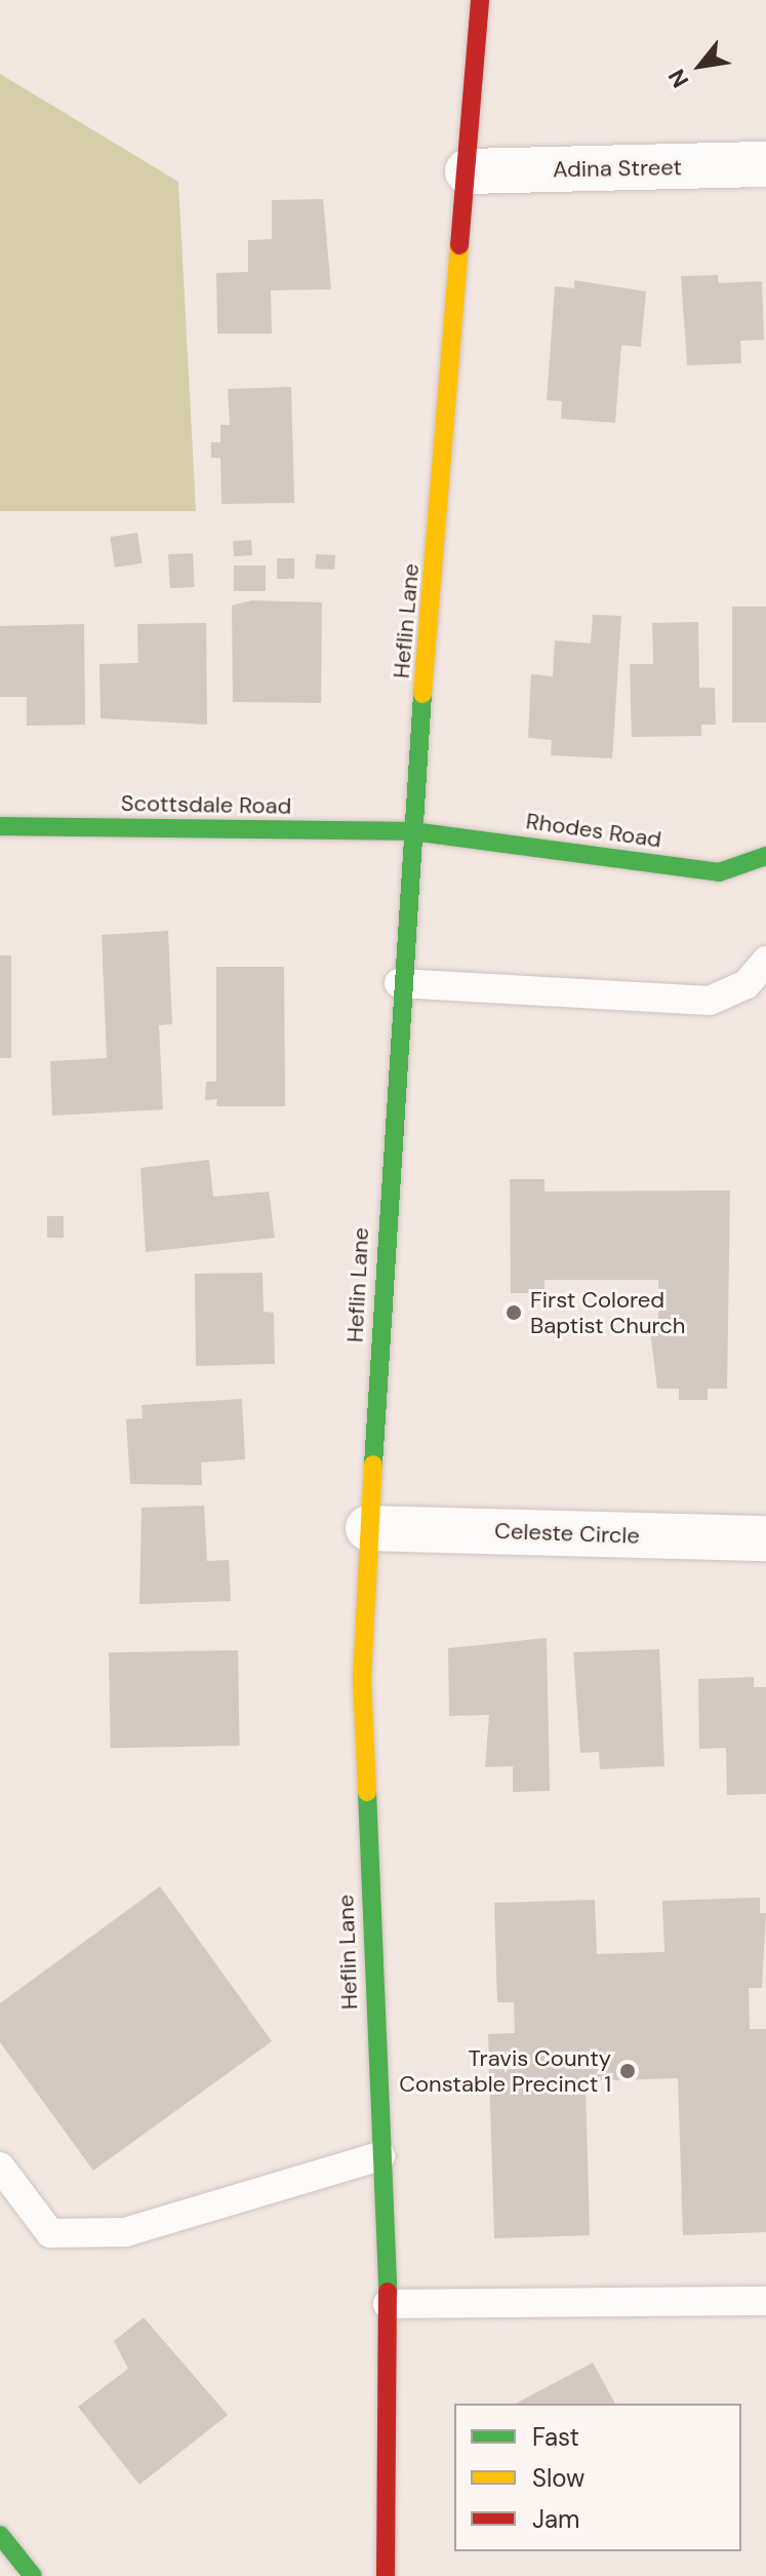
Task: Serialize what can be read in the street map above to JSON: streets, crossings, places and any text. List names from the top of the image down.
{
  "streets": {
    "street": [
      "Adina Street",
      "Heflin Lane",
      "Scottsdale Road",
      "Rhodes Road",
      "Celeste Circle"
    ]
  },
  "crossings": [
    ["Adina Street", "Heflin Lane"],
    ["Heflin Lane", "Scottsdale Road"],
    ["Heflin Lane", "Rhodes Road"],
    ["Heflin Lane", "Celeste Circle"],
    ["Scottsdale Road", "Rhodes Road"]
  ],
  "places": ["First Colored Baptist Church", "Travis County Constable Precinct 1"],
  "legend": ["Fast", "Slow", "Jam"],
  "north": "bottom left"
}
